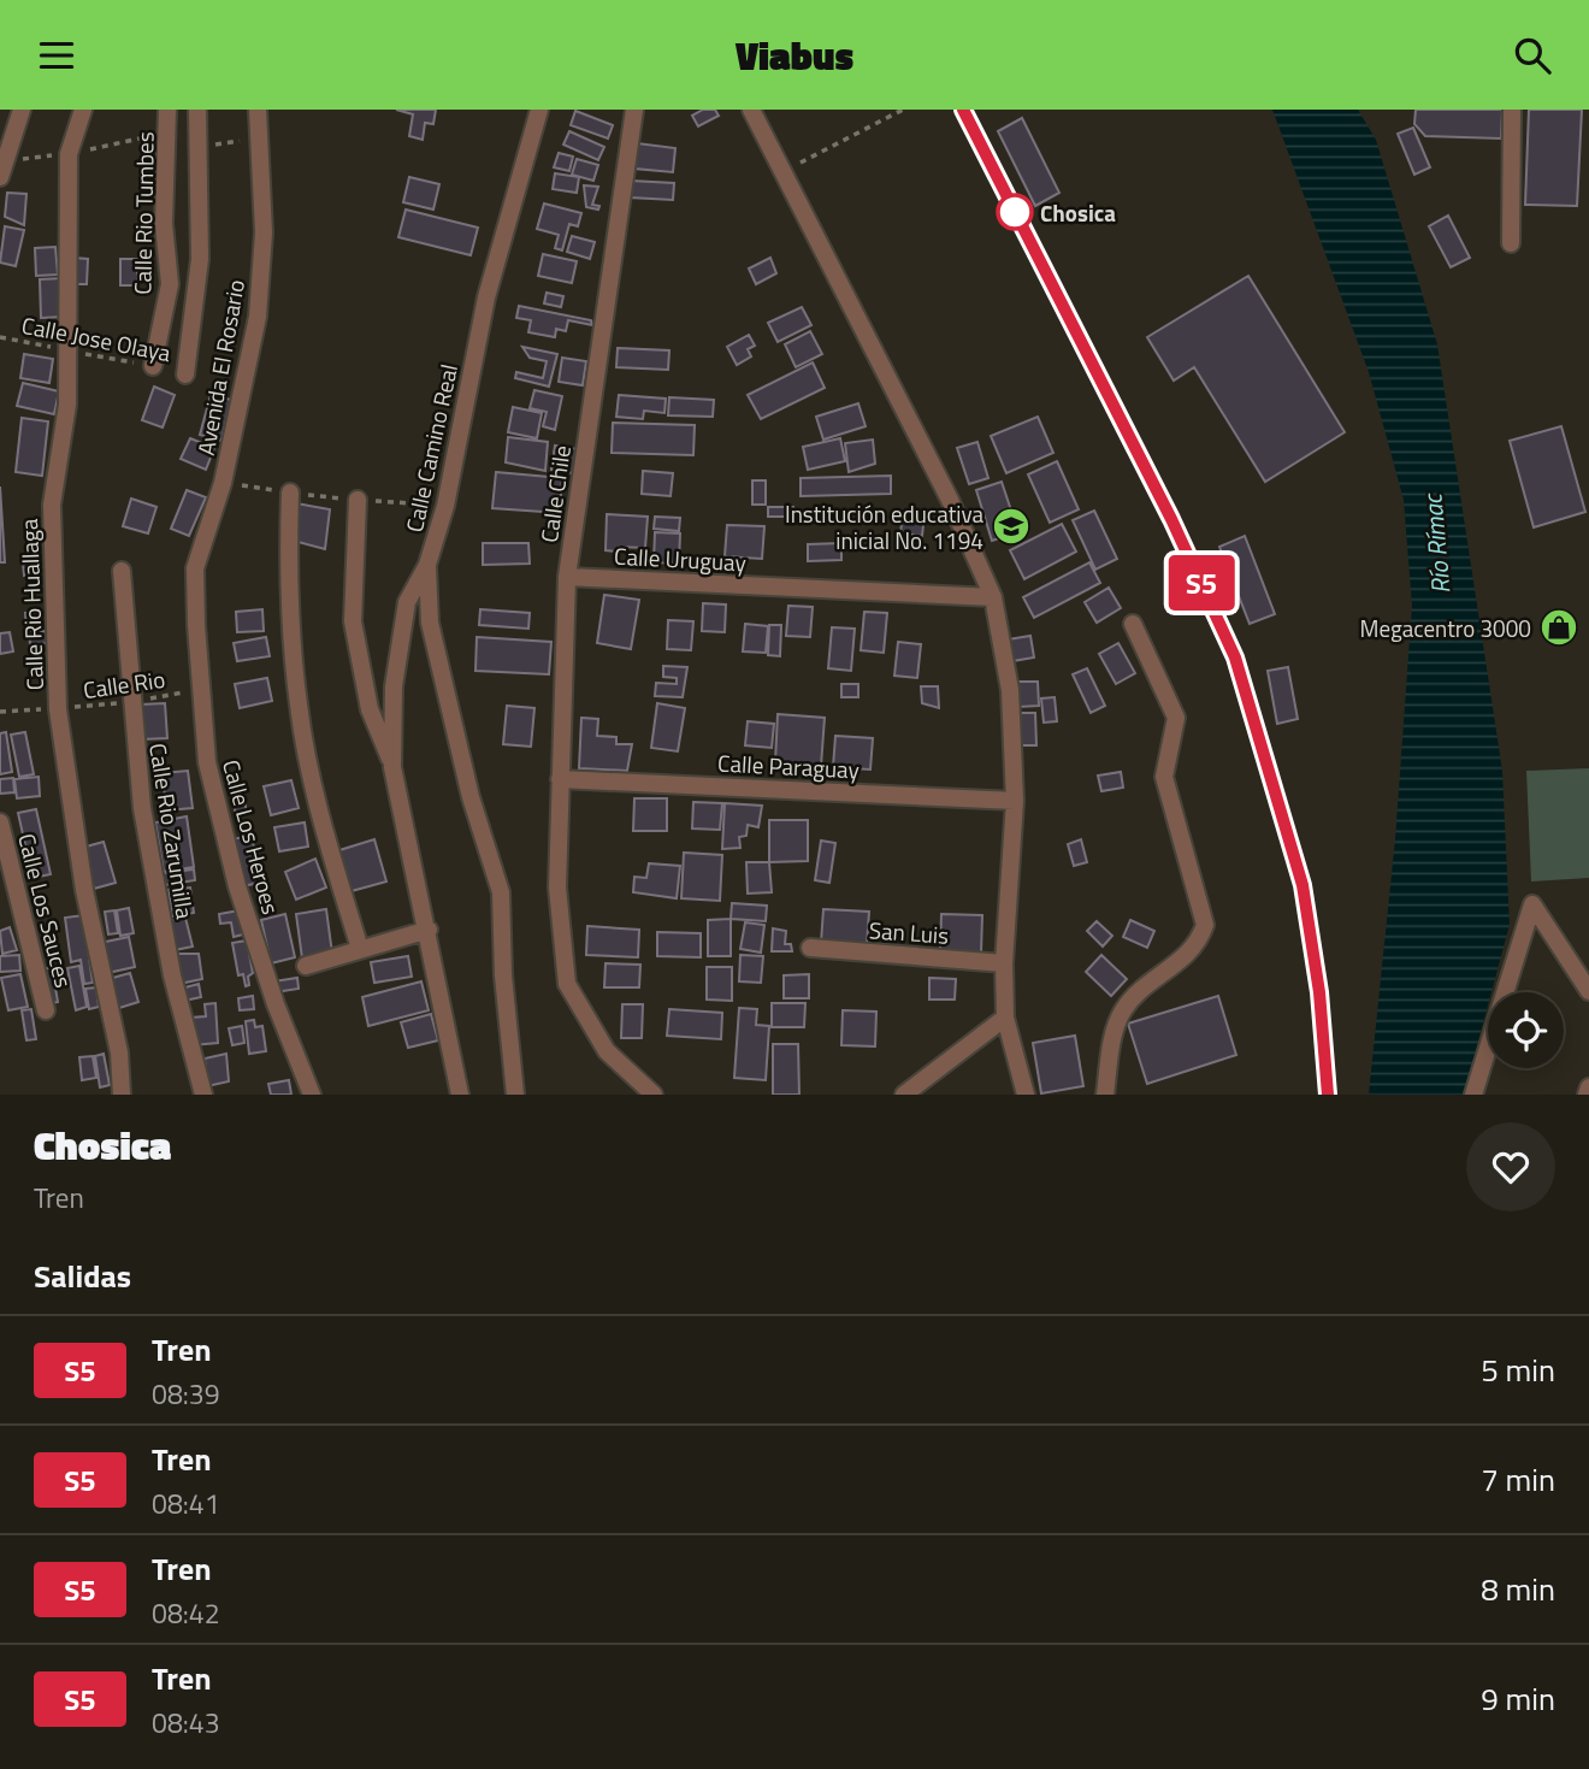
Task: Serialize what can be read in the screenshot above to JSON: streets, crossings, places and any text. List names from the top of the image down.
{
  "streets": {
    "street": [
      "Calle Rio Tumbes",
      "Avenida El Rosario",
      "Calle Camino Real",
      "Calle Chile",
      "Calle Uruguay",
      "Calle Rio Huallaga",
      "Calle Paraguay",
      "Calle Rio Zarumilla",
      "Calle Los Heroes",
      "Calle Los Sauces",
      "San Luis"
    ],
    "path": ["Calle Jose Olaya", "Calle Rio"]
  },
  "crossings": [
    ["Calle Rio Tumbes", "Calle Jose Olaya"],
    ["Calle Jose Olaya", "Calle Rio Huallaga"],
    ["Avenida El Rosario", "Calle Los Heroes"],
    ["Calle Chile", "Calle Uruguay"],
    ["Calle Chile", "Calle Paraguay"],
    ["Calle Rio Huallaga", "Calle Rio"],
    ["Calle Rio", "Calle Rio Zarumilla"],
    ["Calle Rio", "Calle Los Heroes"]
  ],
  "water": ["Río Rímac"],
  "places": {
    "other": ["Chosica"],
    "school or university": ["Institución educativa inicial No. 1194"],
    "shop": ["Megacentro 3000"]
  },
  "page": {
    "header": "Viabus",
    "on_map": "S5",
    "heading": [
      ["Chosica", "Tren"],
      "Salidas"
    ],
    "list": [
      {
        "mark": "S5",
        "name": "Tren",
        "note": "08:39",
        "value": "5 min"
      },
      {
        "mark": "S5",
        "name": "Tren",
        "note": "08:41",
        "value": "7 min"
      },
      {
        "mark": "S5",
        "name": "Tren",
        "note": "08:42",
        "value": "8 min"
      },
      {
        "mark": "S5",
        "name": "Tren",
        "note": "08:43",
        "value": "9 min"
      }
    ]
  }
}
